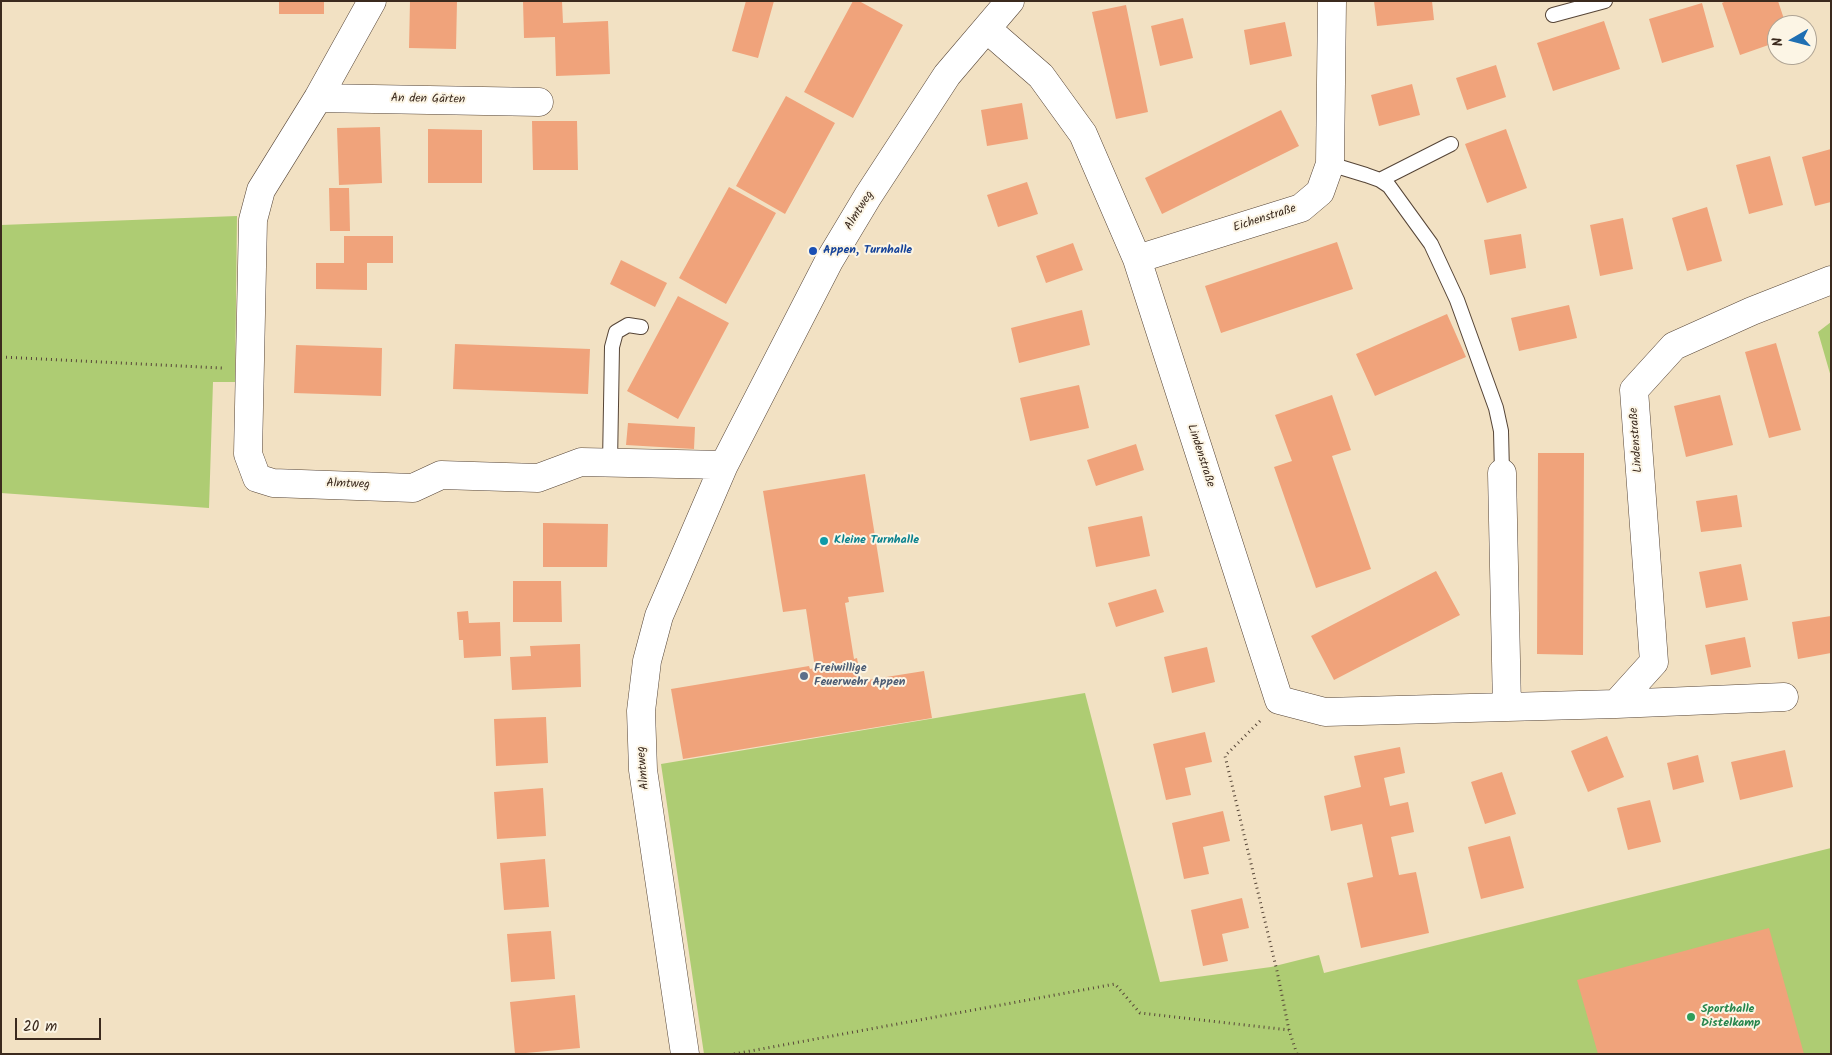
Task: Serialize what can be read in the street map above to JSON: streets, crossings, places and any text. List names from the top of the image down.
{
  "streets": {
    "street": [
      "An den Gärten",
      "Almtweg",
      "Eichenstraße",
      "Lindenstraße"
    ]
  },
  "crossings": [
    ["An den Gärten", "Almtweg"],
    ["Almtweg", "Lindenstraße"],
    ["Eichenstraße", "Lindenstraße"]
  ],
  "places": [
    "Appen, Turnhalle",
    "Kleine Turnhalle",
    "Freiwillige Feuerwehr Appen",
    "Sporthalle Distelkamp"
  ],
  "scale_bar": "20 m",
  "north": "left"
}
